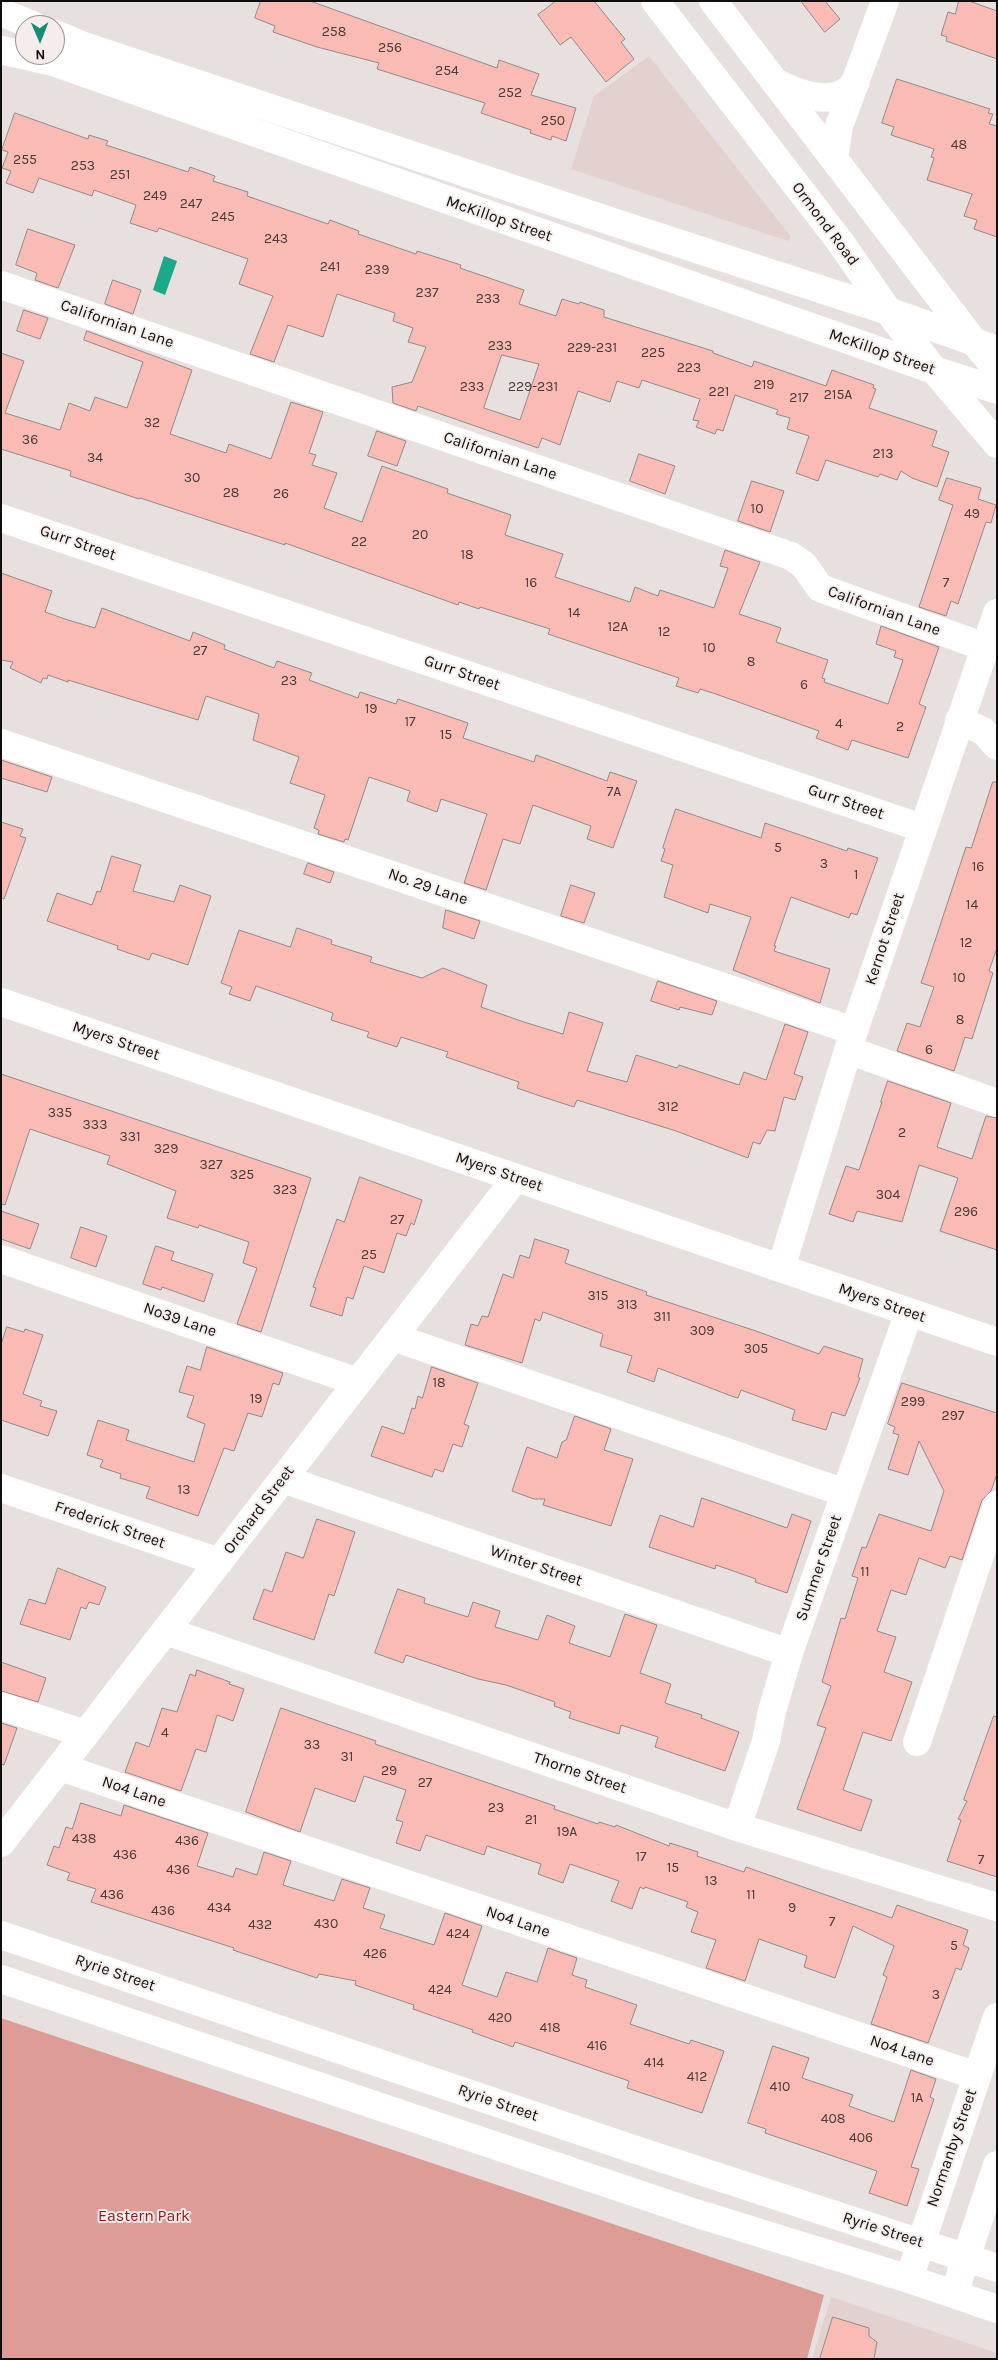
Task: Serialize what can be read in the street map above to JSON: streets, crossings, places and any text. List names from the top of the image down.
{
  "streets": {
    "main road": [
      "McKillop Street",
      "Ormond Road",
      "Californian Lane",
      "Gurr Street",
      "No. 29 Lane",
      "Kernot Street",
      "Myers Street",
      "No39 Lane",
      "Orchard Street",
      "Frederick Street",
      "Winter Street",
      "Summer Street",
      "Thorne Street",
      "No4 Lane",
      "Ryrie Street",
      "Normanby Street"
    ]
  },
  "crossings": [
    ["McKillop Street", "Ormond Road"],
    ["Californian Lane", "Kernot Street"],
    ["Gurr Street", "Kernot Street"],
    ["No. 29 Lane", "Kernot Street"],
    ["Kernot Street", "Myers Street"],
    ["Myers Street", "Orchard Street"],
    ["Myers Street", "Summer Street"],
    ["No39 Lane", "Orchard Street"],
    ["Orchard Street", "Frederick Street"],
    ["Orchard Street", "Winter Street"],
    ["Orchard Street", "Thorne Street"],
    ["Orchard Street", "No4 Lane"],
    ["Winter Street", "Summer Street"],
    ["Summer Street", "Thorne Street"],
    ["No4 Lane", "Normanby Street"],
    ["Ryrie Street", "Normanby Street"]
  ],
  "parks": ["Eastern Park"],
  "house_numbers": [
    "258",
    "256",
    "254",
    "252",
    "250",
    "48",
    "255",
    "253",
    "251",
    "249",
    "247",
    "245",
    "243",
    "241",
    "239",
    "237",
    "233",
    "233",
    "229-231",
    "225",
    "223",
    "219",
    "233",
    "229-231",
    "221",
    "215A",
    "217",
    "32",
    "36",
    "213",
    "34",
    "30",
    "28",
    "26",
    "10",
    "49",
    "20",
    "22",
    "18",
    "16",
    "7",
    "14",
    "12A",
    "12",
    "10",
    "27",
    "8",
    "23",
    "6",
    "19",
    "17",
    "4",
    "2",
    "15",
    "7A",
    "5",
    "3",
    "16",
    "1",
    "14",
    "12",
    "10",
    "8",
    "6",
    "312",
    "335",
    "333",
    "2",
    "331",
    "329",
    "327",
    "325",
    "323",
    "304",
    "296",
    "27",
    "25",
    "315",
    "313",
    "311",
    "309",
    "305",
    "18",
    "19",
    "299",
    "297",
    "13",
    "11",
    "4",
    "33",
    "31",
    "29",
    "27",
    "23",
    "21",
    "19A",
    "438",
    "436",
    "436",
    "17",
    "7",
    "15",
    "436",
    "13",
    "436",
    "11",
    "434",
    "9",
    "436",
    "7",
    "430",
    "432",
    "424",
    "5",
    "426",
    "424",
    "3",
    "420",
    "418",
    "416",
    "414",
    "412",
    "410",
    "1A",
    "408",
    "406"
  ],
  "north": "bottom"
}
